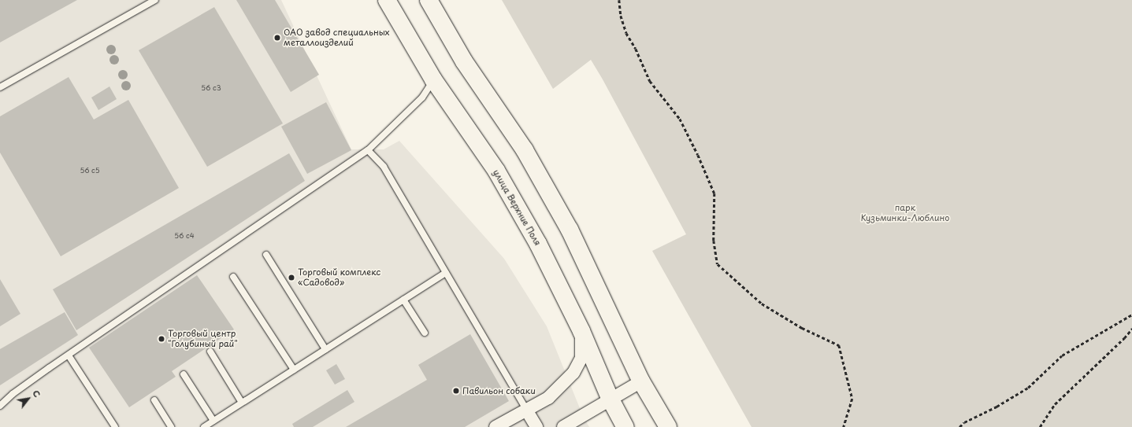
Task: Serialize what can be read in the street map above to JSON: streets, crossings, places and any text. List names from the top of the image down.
{
  "streets": {
    "main road": ["улица Верхние Поля"]
  },
  "parks": ["парк Кузьминки-Люблино"],
  "places": [
    "ОАО завод специальных металлоизделий",
    "Торговый комплекс «Садовод»",
    "Торговый центр \"Голубиный рай\"",
    "Павильон собаки"
  ],
  "house_numbers": ["56 с3", "56 с5", "56 с4"],
  "north": "top right"
}
